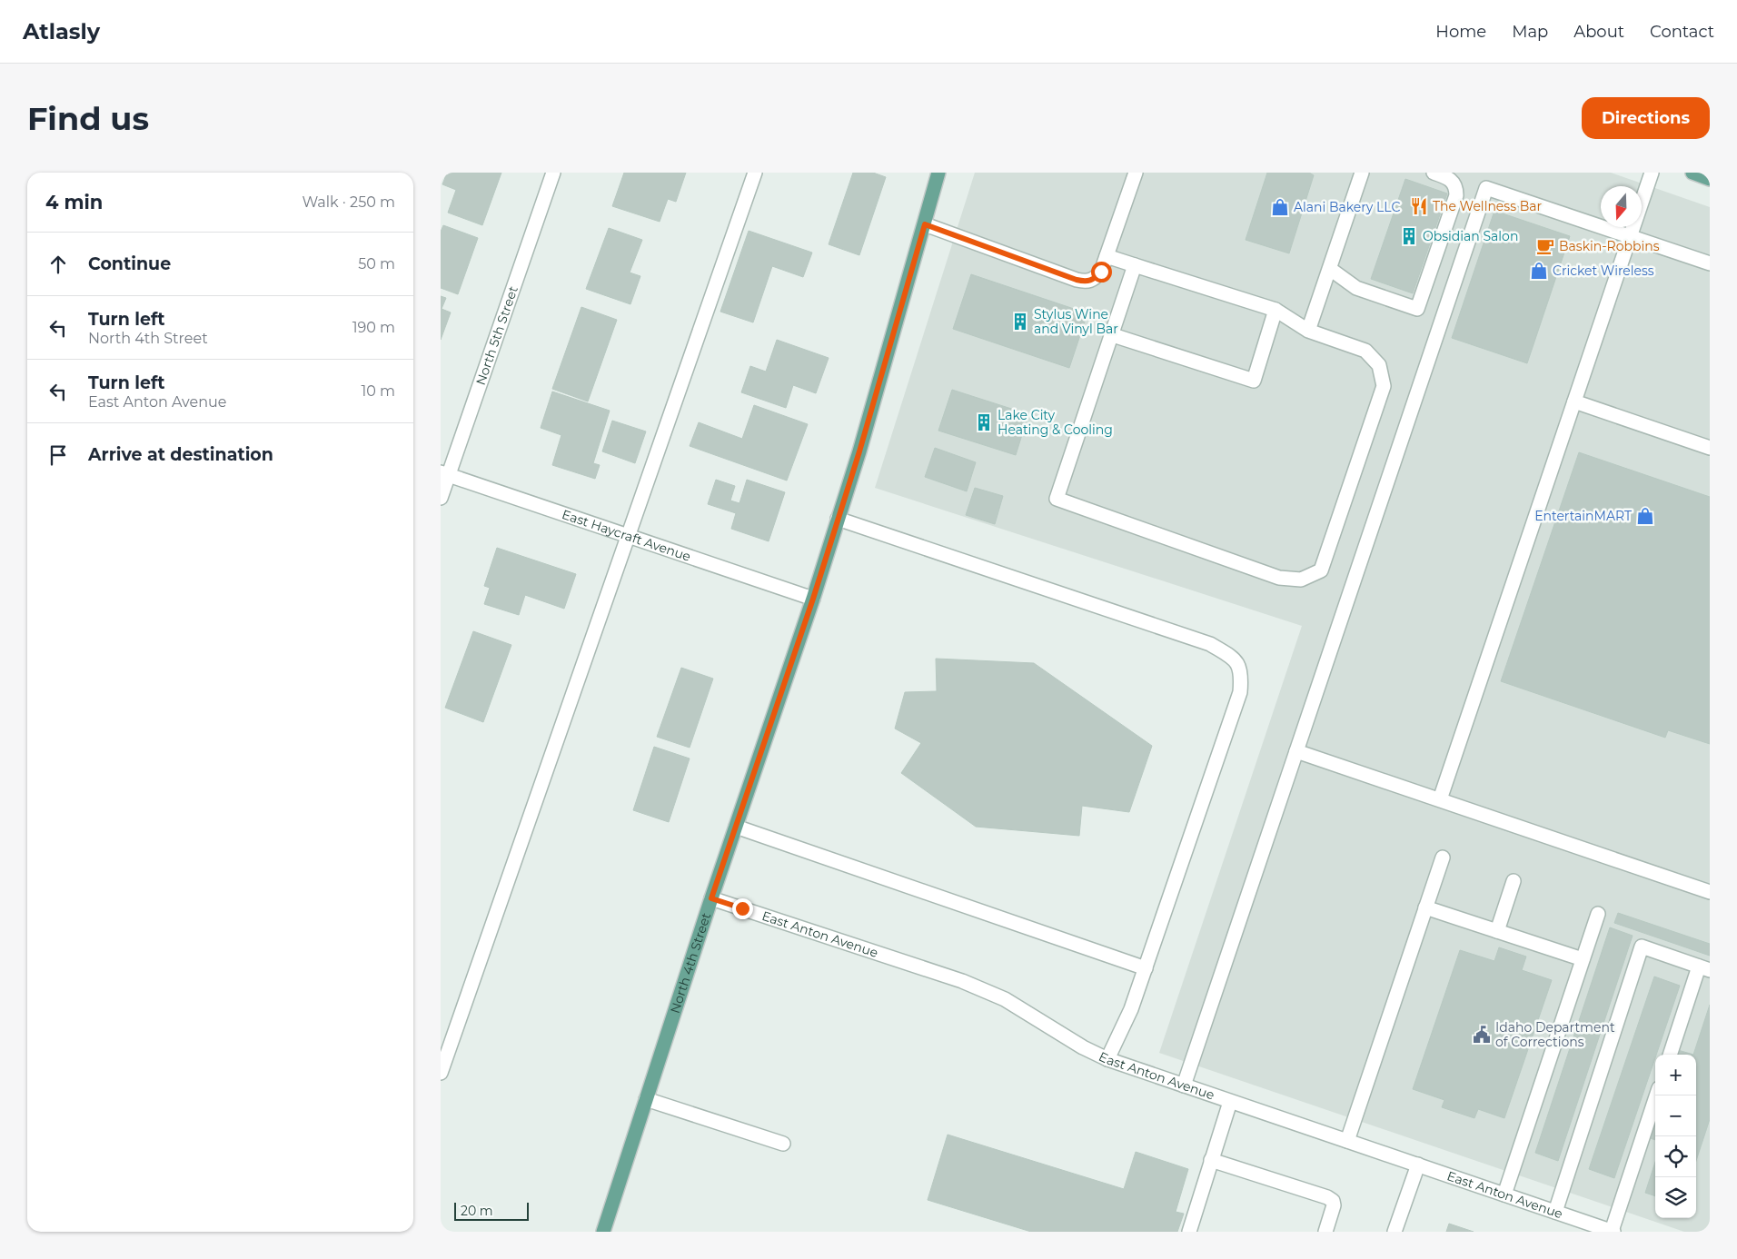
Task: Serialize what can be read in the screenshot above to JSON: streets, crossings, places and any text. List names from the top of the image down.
{
  "streets": {
    "main road": ["North 4th Street"],
    "street": ["North 5th Street", "East Haycraft Avenue", "East Anton Avenue"]
  },
  "crossings": [
    ["North 5th Street", "East Haycraft Avenue"],
    ["East Haycraft Avenue", "North 4th Street"],
    ["East Anton Avenue", "North 4th Street"]
  ],
  "places": {
    "restaurant": ["The Wellness Bar"],
    "shop": ["Alani Bakery LLC", "Cricket Wireless", "EntertainMART"],
    "building": ["Obsidian Salon", "Stylus Wine and Vinyl Bar", "Lake City Heating & Cooling"],
    "cafe": ["Baskin-Robbins"],
    "public building": ["Idaho Department of Corrections"]
  },
  "scale_bar": "20 m",
  "north": "bottom",
  "page": {
    "header": "Atlasly",
    "nav": [
      "Home",
      "Map",
      "About",
      "Contact"
    ],
    "buttons": "Directions",
    "title": "Find us",
    "heading": ["4 min", "Walk · 250 m"],
    "list": [
      ["Continue", "50 m"],
      ["Turn left", "North 4th Street", "190 m"],
      ["Turn left", "East Anton Avenue", "10 m"],
      "Arrive at destination"
    ],
    "map_buttons": ["+", "−"],
    "scale": "20 m"
  }
}
